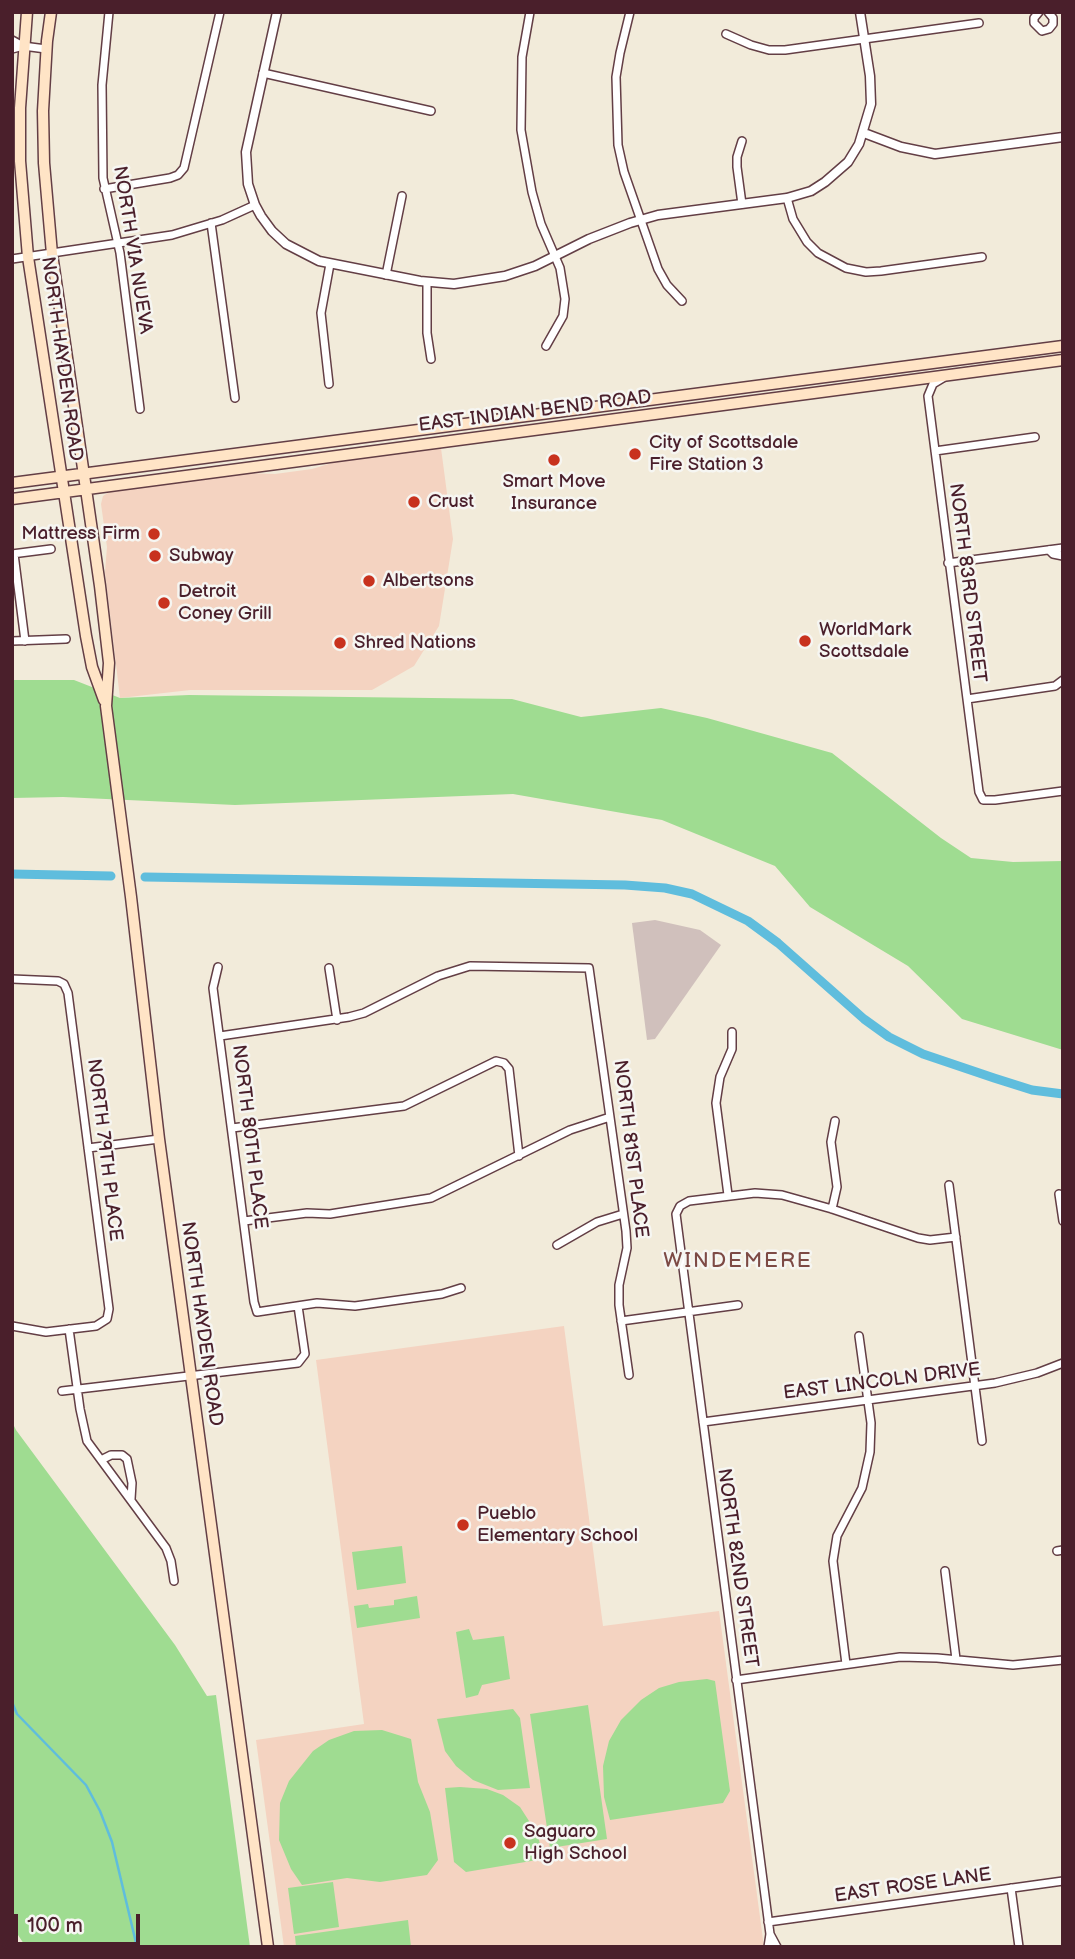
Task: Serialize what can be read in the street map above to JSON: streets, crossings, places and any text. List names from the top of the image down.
{
  "streets": {
    "main road": ["NORTH HAYDEN ROAD", "EAST INDIAN BEND ROAD"],
    "street": [
      "NORTH VIA NUEVA",
      "NORTH 83RD STREET",
      "NORTH 80TH PLACE",
      "NORTH 81ST PLACE",
      "NORTH 79TH PLACE",
      "EAST LINCOLN DRIVE",
      "NORTH 82ND STREET",
      "EAST ROSE LANE"
    ]
  },
  "crossings": [
    ["NORTH HAYDEN ROAD", "EAST INDIAN BEND ROAD"],
    ["EAST INDIAN BEND ROAD", "NORTH 83RD STREET"],
    ["EAST LINCOLN DRIVE", "NORTH 82ND STREET"],
    ["NORTH 82ND STREET", "EAST ROSE LANE"]
  ],
  "districts": ["WINDEMERE"],
  "places": [
    "City of Scottsdale Fire Station 3",
    "Smart Move Insurance",
    "Crust",
    "Mattress Firm",
    "Subway",
    "Albertsons",
    "Detroit Coney Grill",
    "WorldMark Scottsdale",
    "Shred Nations",
    "Pueblo Elementary School",
    "Saguaro High School"
  ],
  "scale_bar": "100 m"
}
